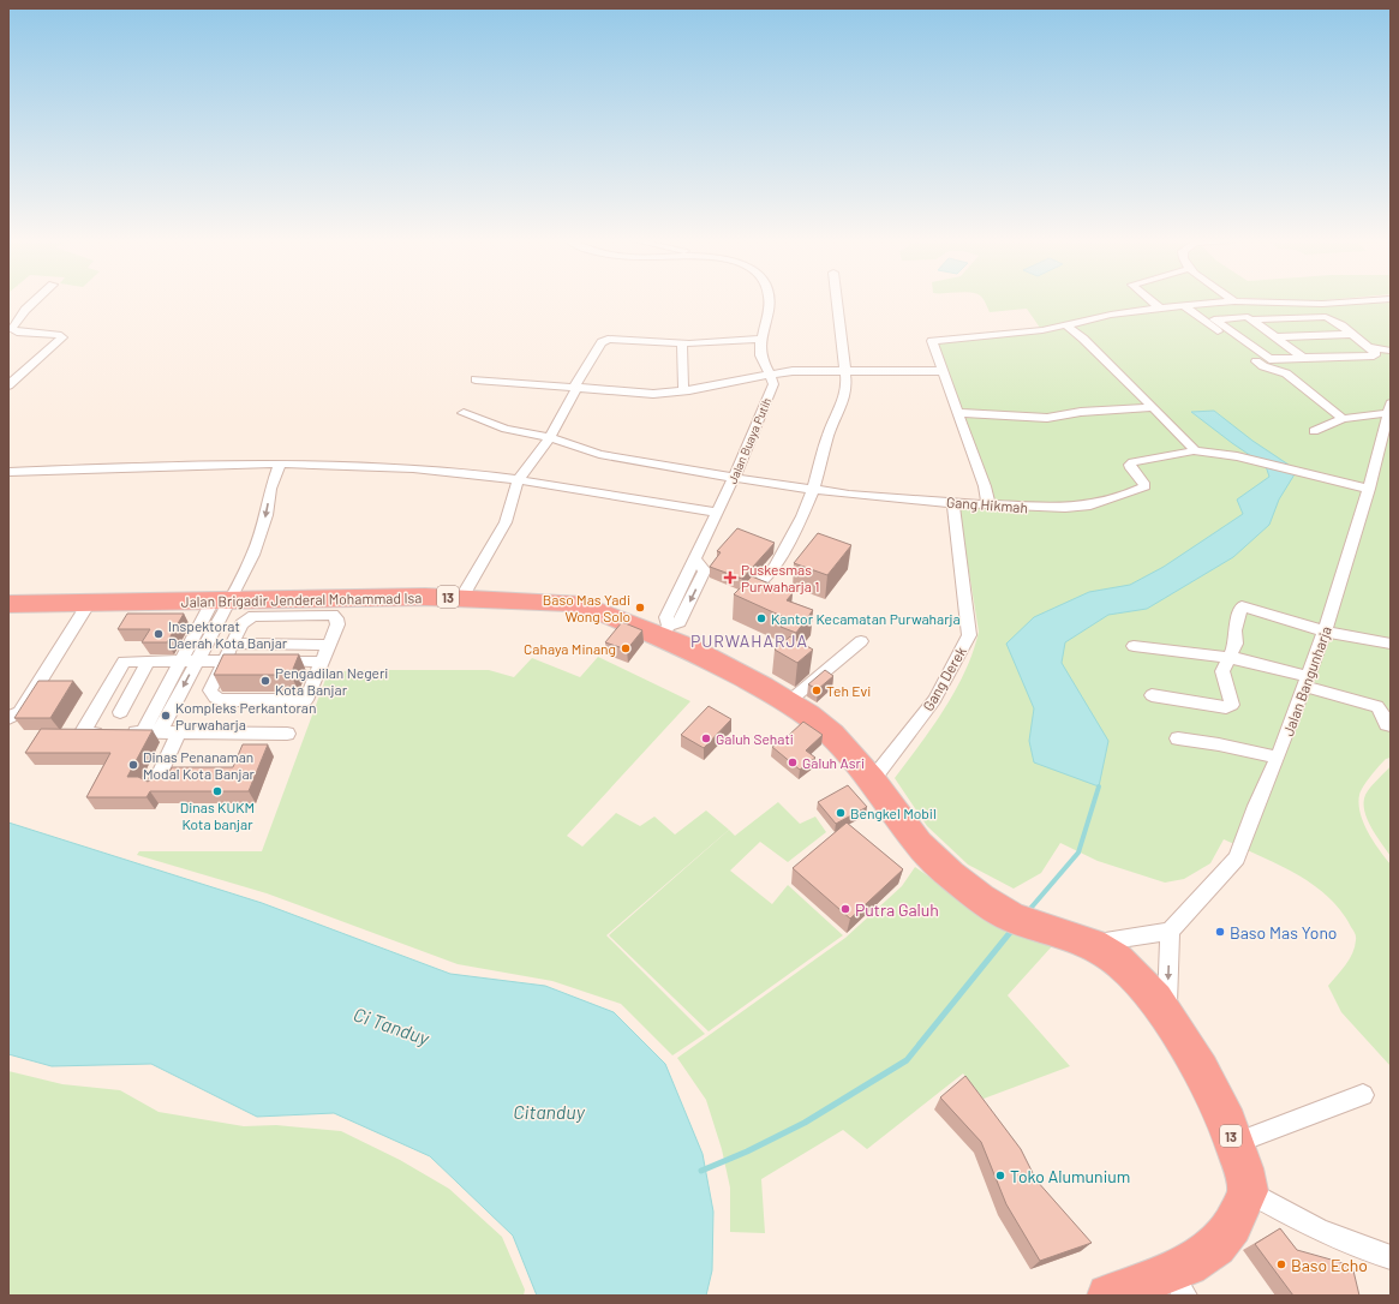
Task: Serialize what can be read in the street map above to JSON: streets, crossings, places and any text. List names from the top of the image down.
{
  "streets": {
    "highway": ["13", "Jalan Brigadir Jenderal Mohammad Isa"],
    "street": [
      "Jalan Buaya Putih",
      "Gang Hikmah",
      "Gang Derek",
      "Jalan Bangunharja"
    ]
  },
  "crossings": [
    ["Jalan Buaya Putih", "Gang Hikmah"],
    ["Jalan Buaya Putih", "Jalan Brigadir Jenderal Mohammad Isa"],
    ["Gang Hikmah", "Gang Derek"],
    ["Jalan Brigadir Jenderal Mohammad Isa", "Gang Derek"]
  ],
  "districts": ["PURWAHARJA"],
  "water": ["Ci Tanduy", "Citanduy"],
  "places": {
    "health": ["Puskesmas Purwaharja 1"],
    "other": [
      "Baso Mas Yadi Wong Solo",
      "Kantor Kecamatan Purwaharja",
      "Inspektorat Daerah Kota Banjar",
      "Cahaya Minang",
      "Pengadilan Negeri Kota Banjar",
      "Teh Evi",
      "Kompleks Perkantoran Purwaharja",
      "Galuh Sehati",
      "Galuh Asri",
      "Dinas Penanaman Modal Kota Banjar",
      "Dinas KUKM Kota banjar",
      "Bengkel Mobil",
      "Putra Galuh",
      "Baso Mas Yono",
      "Toko Alumunium",
      "Baso Echo"
    ]
  }
}
